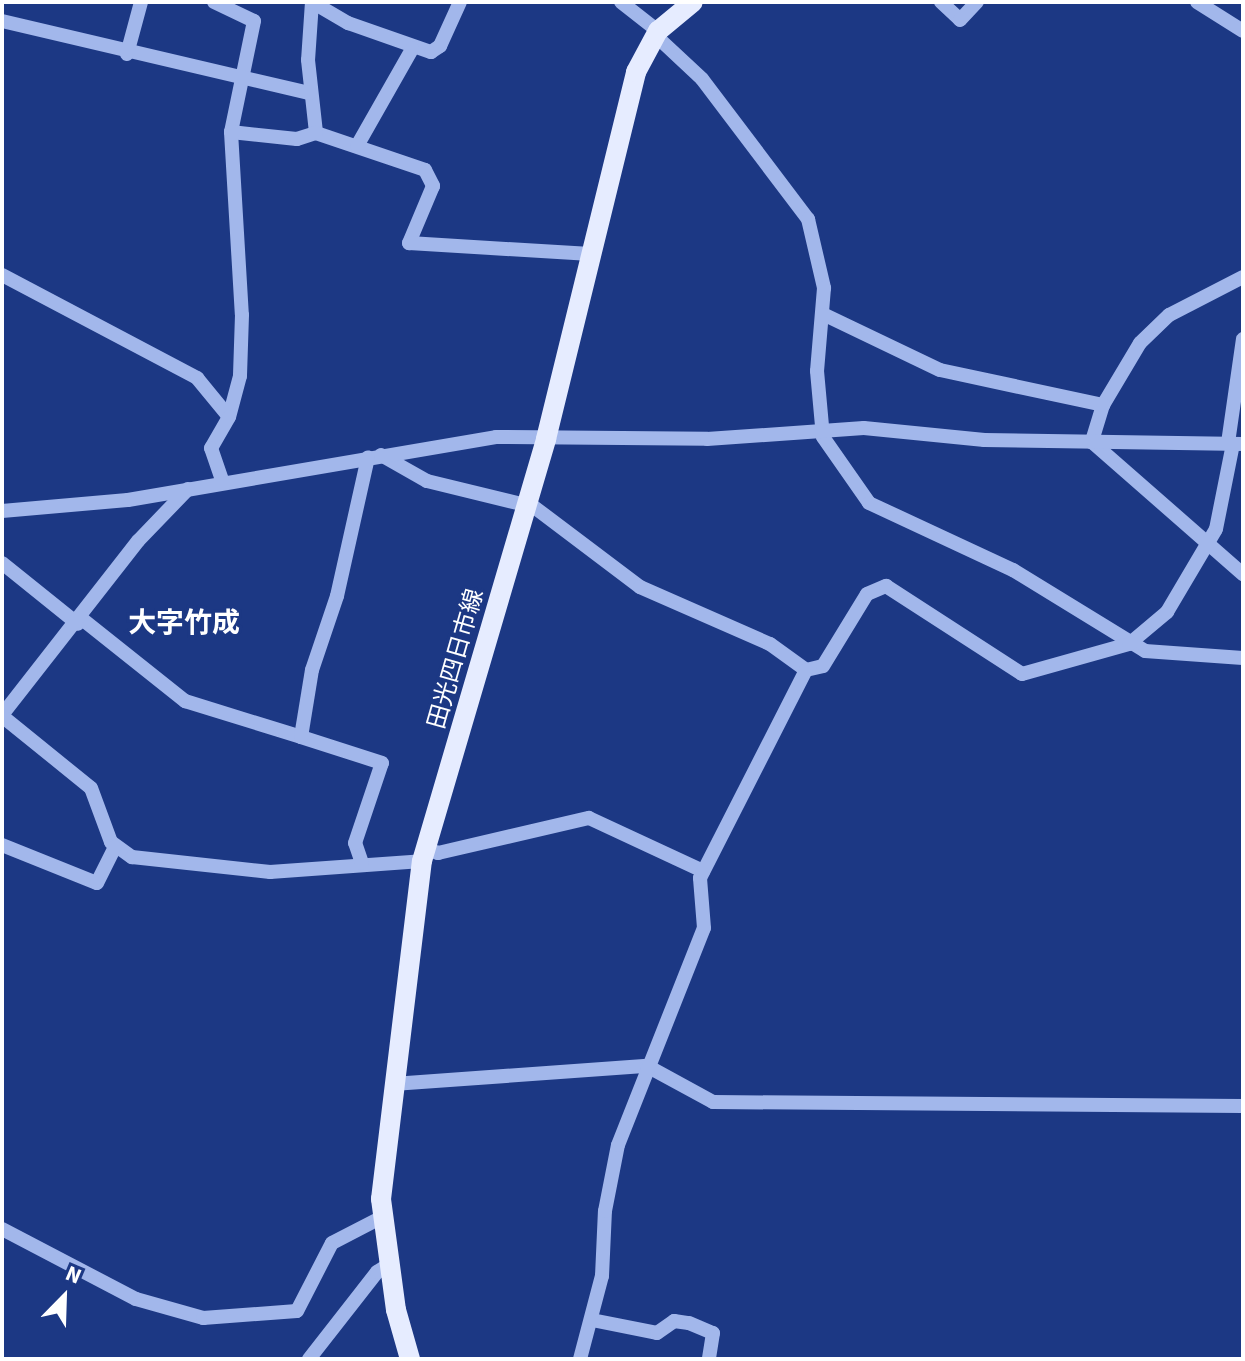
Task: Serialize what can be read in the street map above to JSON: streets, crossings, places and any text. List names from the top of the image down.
{
  "streets": {
    "main road": ["田光四日市線"]
  },
  "districts": ["大字竹成"],
  "north": "top right"
}
